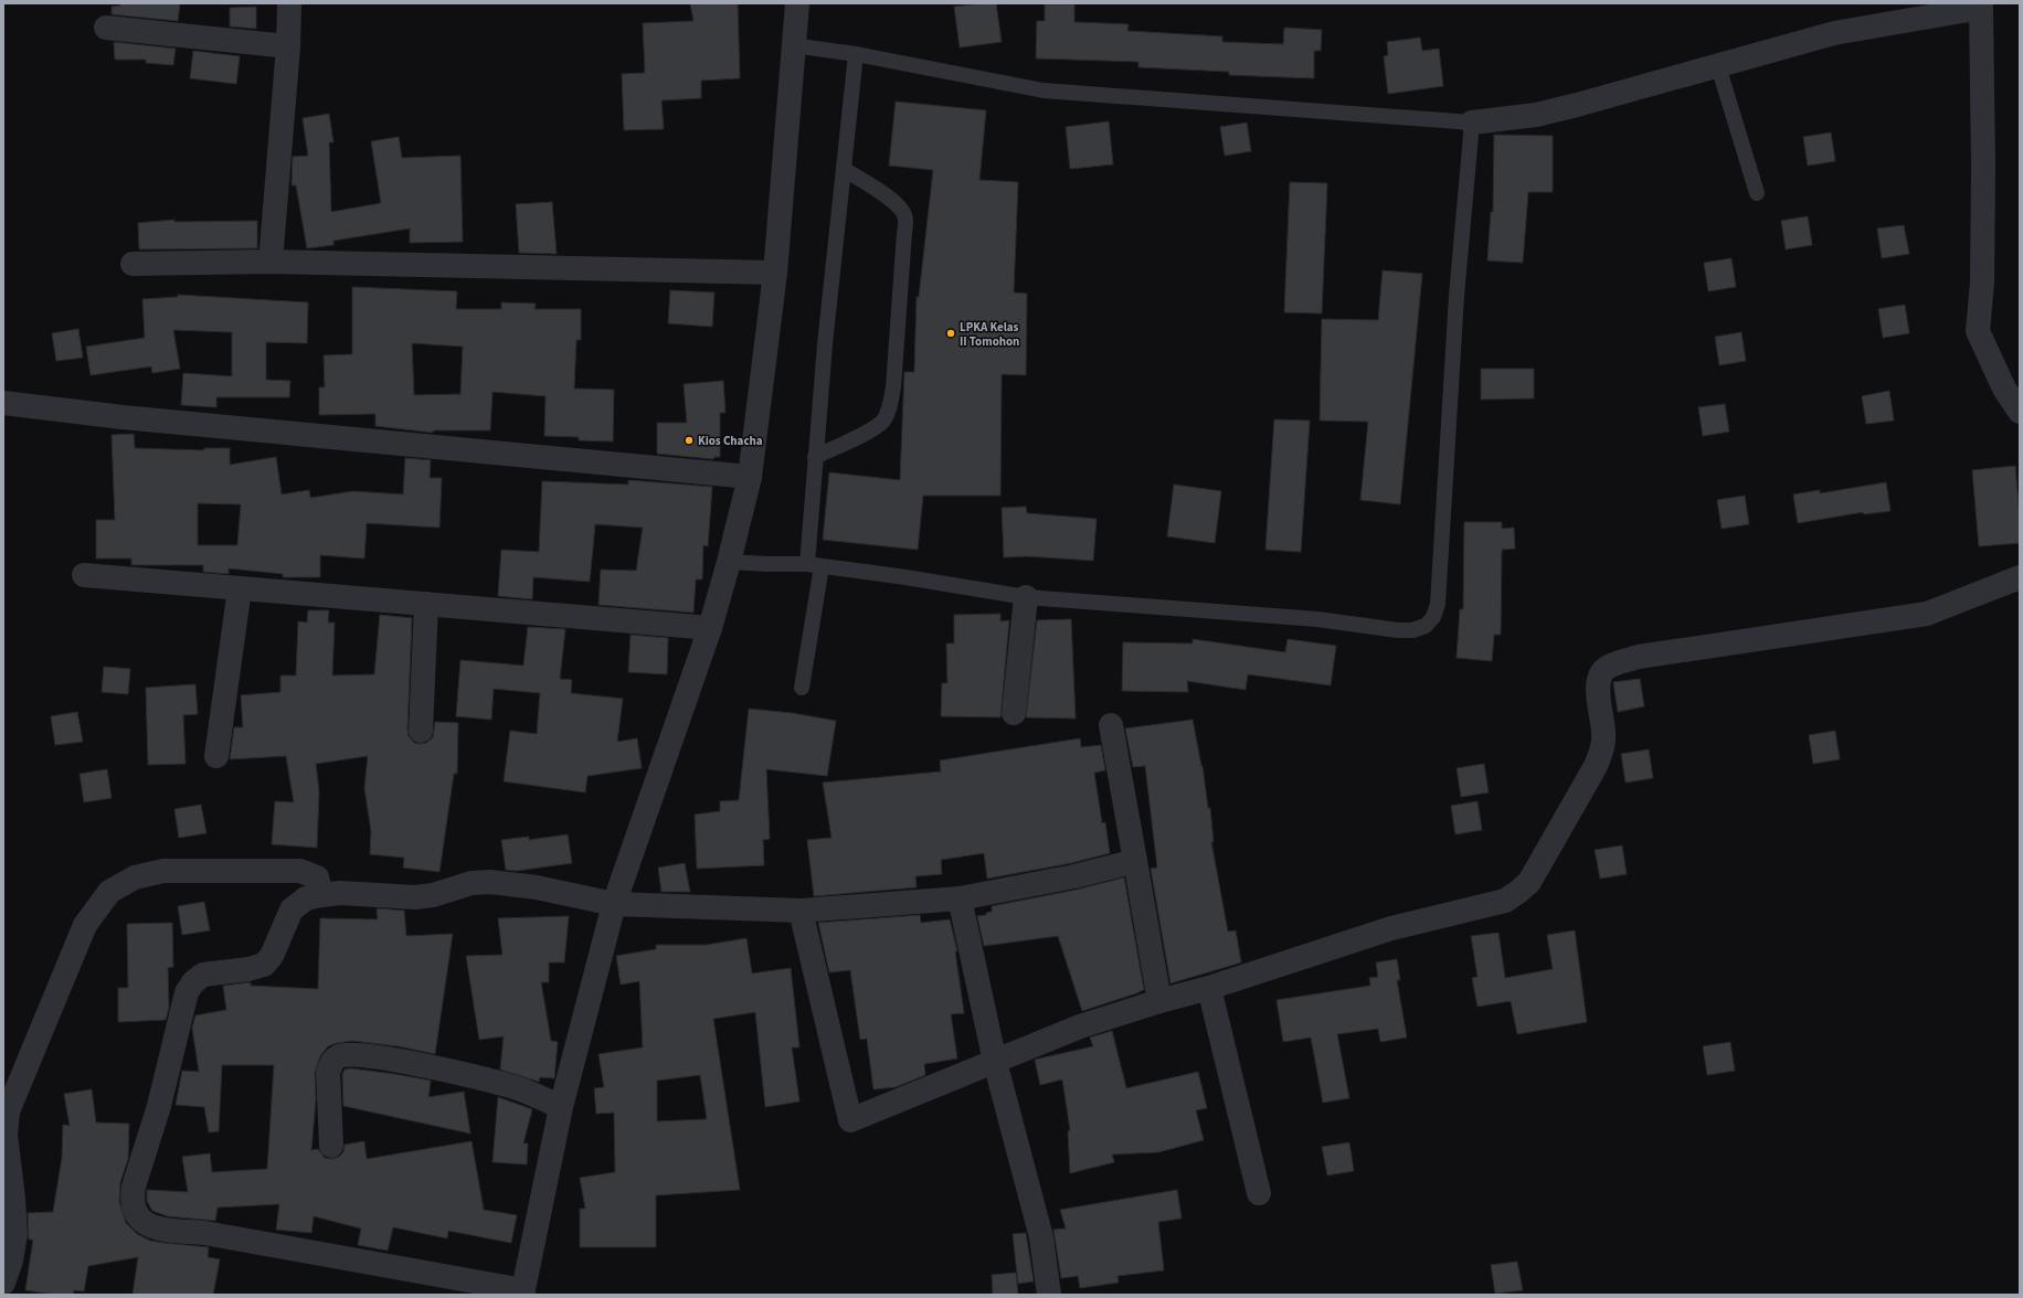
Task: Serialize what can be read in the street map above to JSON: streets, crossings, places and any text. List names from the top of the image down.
{
  "places": ["LPKA Kelas II Tomohon", "Kios Chacha"]
}
